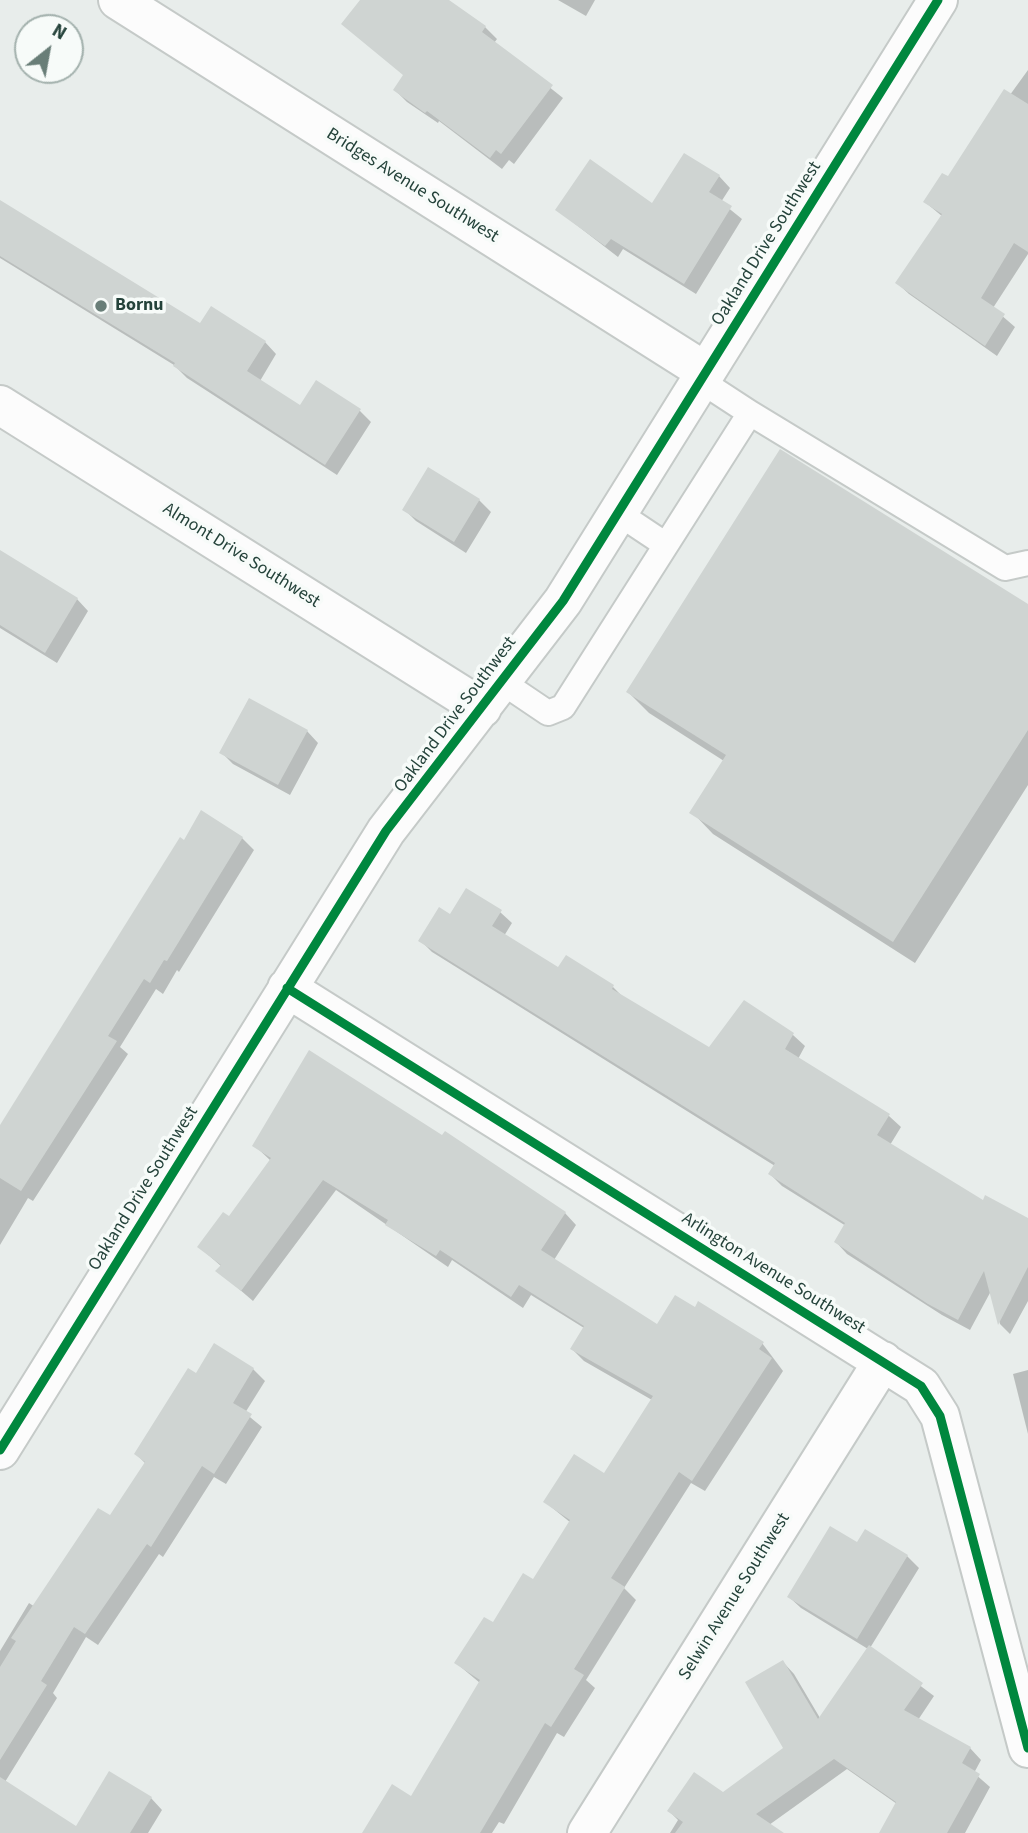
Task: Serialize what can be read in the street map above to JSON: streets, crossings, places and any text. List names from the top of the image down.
{
  "streets": {
    "street": [
      "Bridges Avenue Southwest",
      "Oakland Drive Southwest",
      "Almont Drive Southwest",
      "Arlington Avenue Southwest",
      "Selwin Avenue Southwest"
    ]
  },
  "crossings": [
    ["Bridges Avenue Southwest", "Oakland Drive Southwest"],
    ["Oakland Drive Southwest", "Almont Drive Southwest"],
    ["Oakland Drive Southwest", "Arlington Avenue Southwest"],
    ["Arlington Avenue Southwest", "Selwin Avenue Southwest"]
  ],
  "places": ["Bornu"],
  "north": "top right"
}
